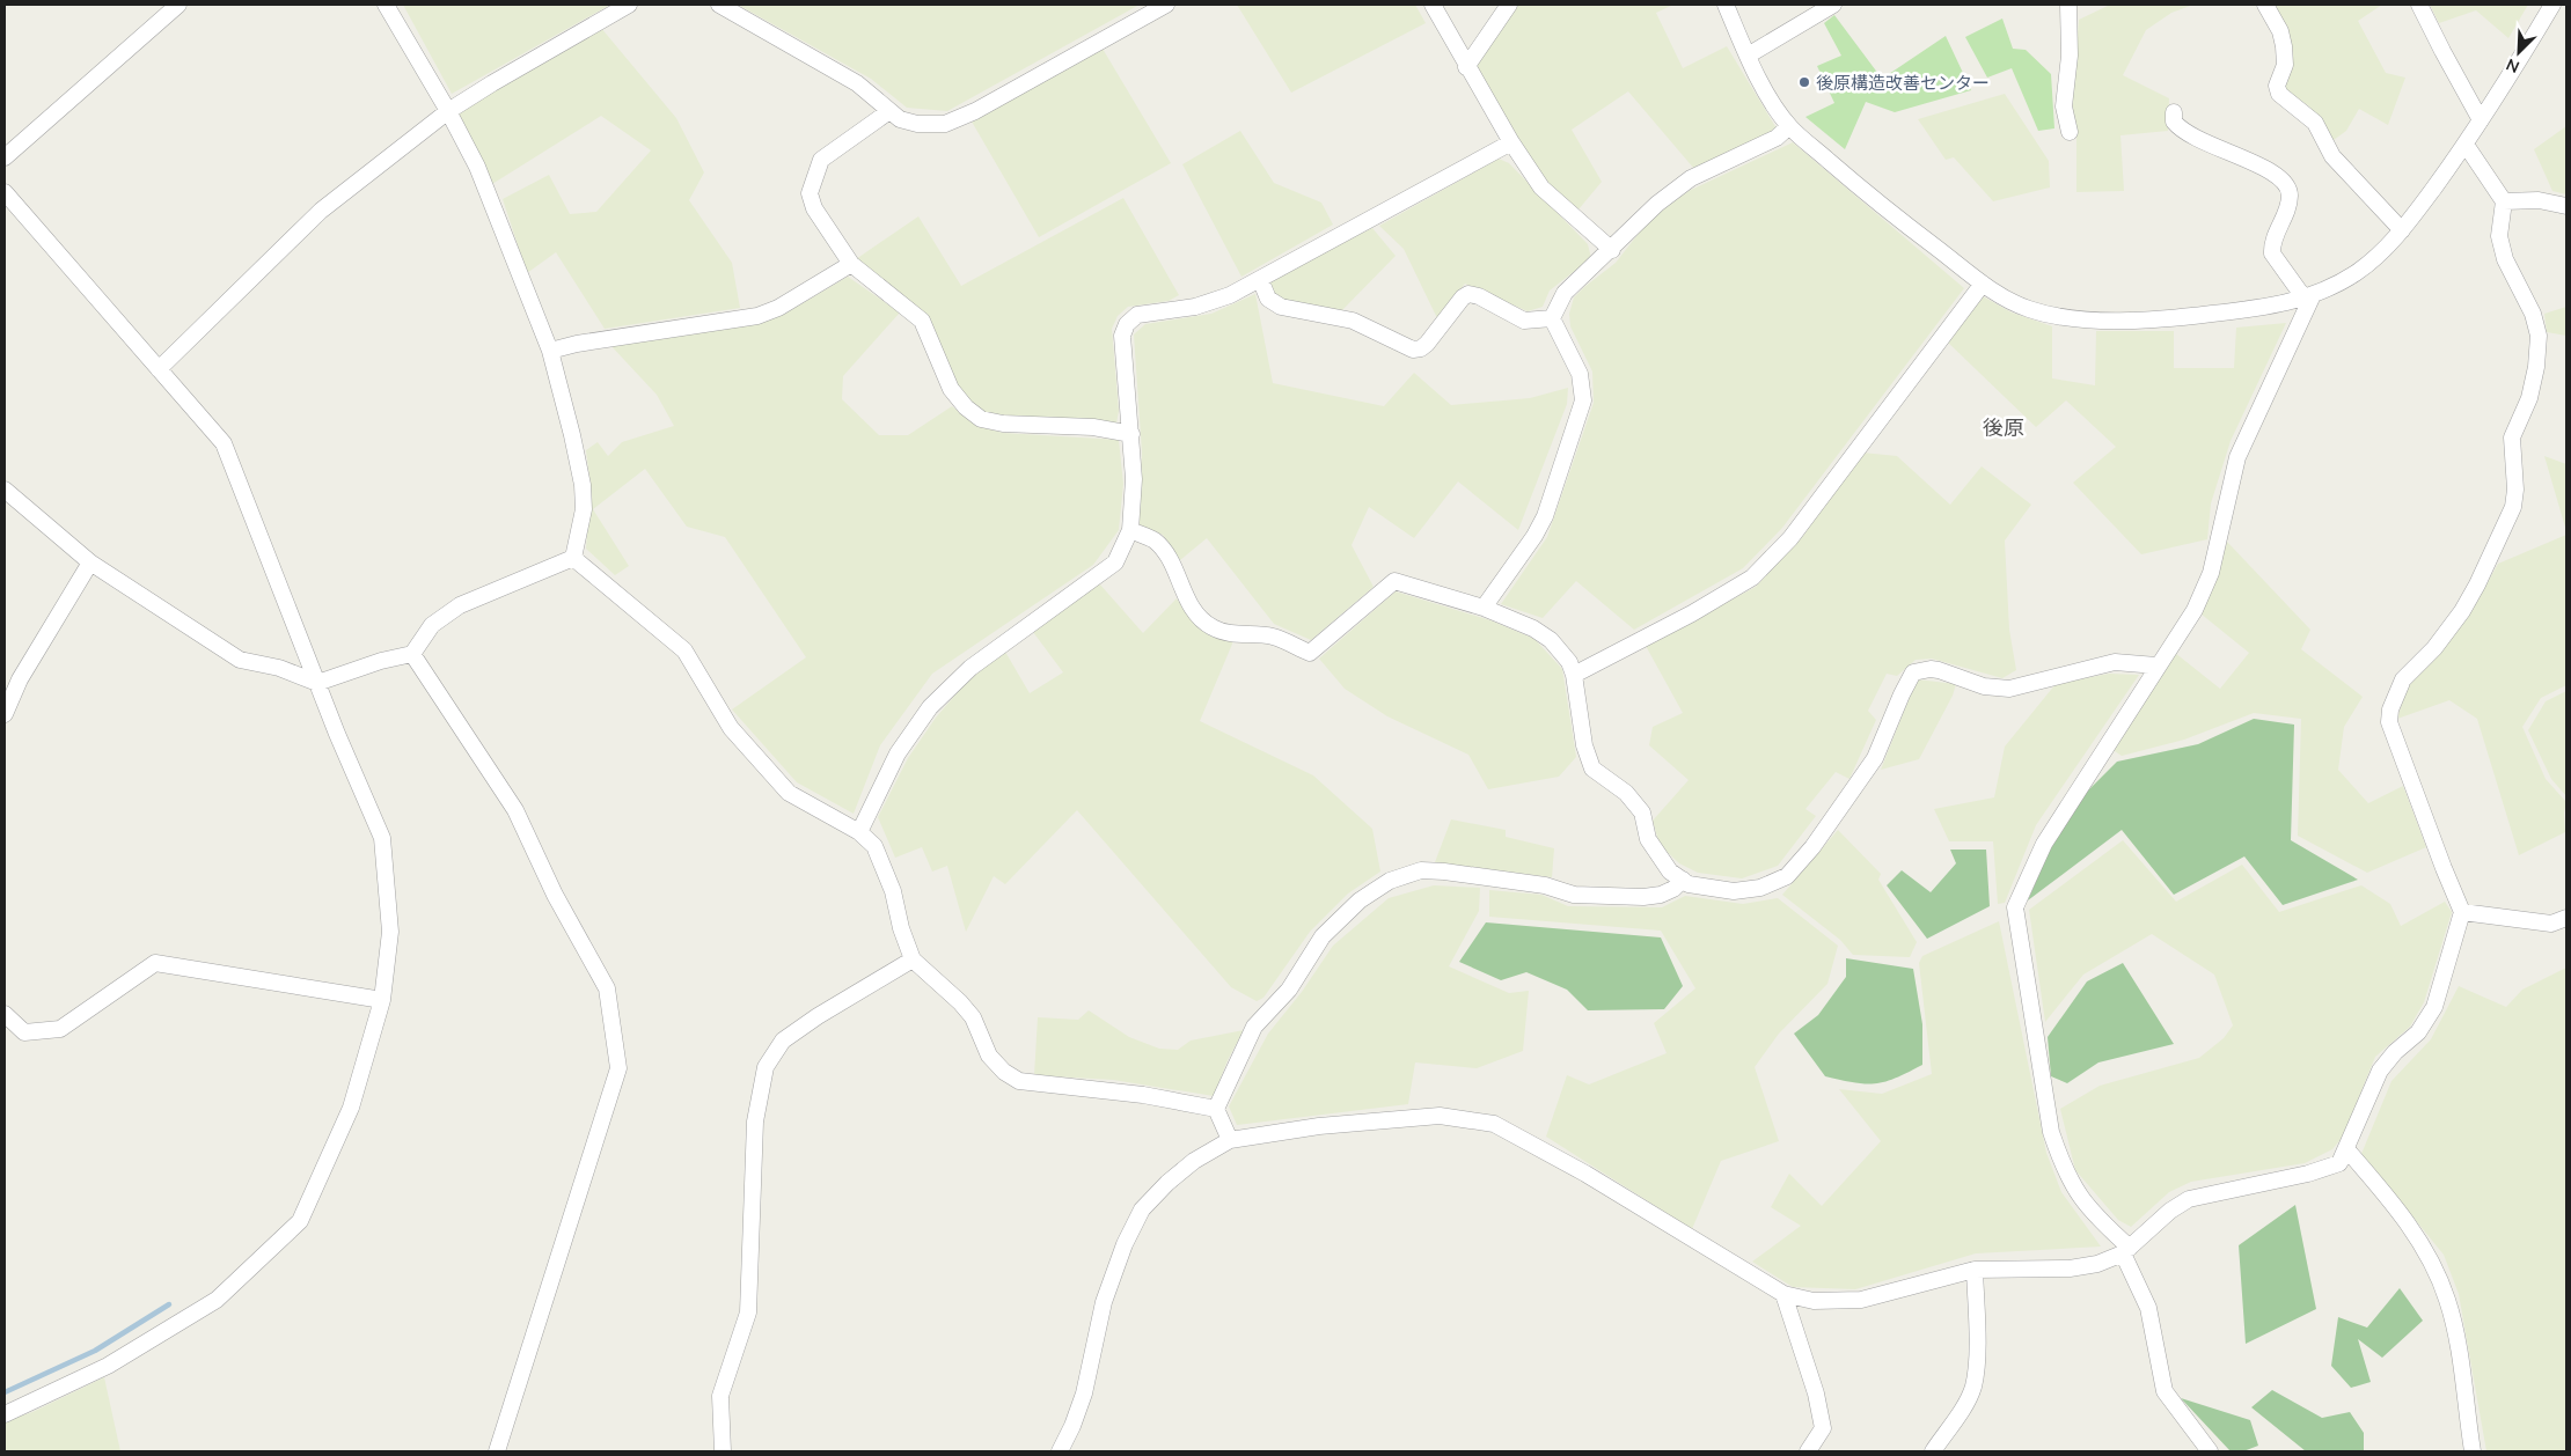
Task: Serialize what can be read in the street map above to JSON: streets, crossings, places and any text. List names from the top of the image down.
{
  "districts": ["後原"],
  "places": ["後原構造改善センター"],
  "north": "bottom left"
}
